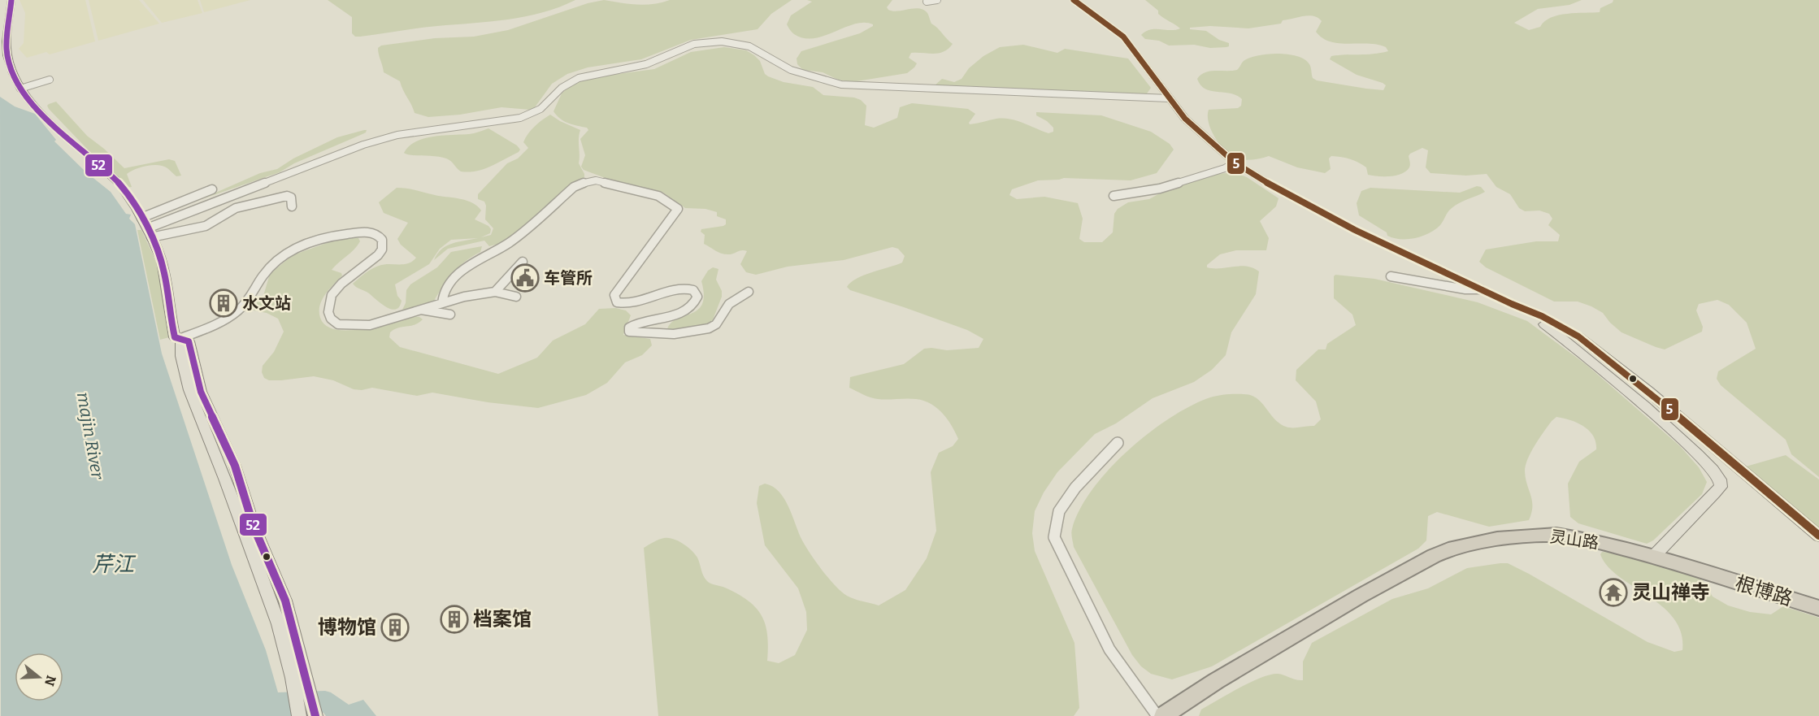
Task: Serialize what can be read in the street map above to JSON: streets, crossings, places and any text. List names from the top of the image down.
{
  "streets": {
    "highway": ["灵山路", "根博路"]
  },
  "crossings": [
    ["灵山路", "根博路"]
  ],
  "water": ["majin River", "芹江"],
  "places": {
    "public building": ["车管所"],
    "building": ["水文站", "档案馆", "博物馆"],
    "temple": ["灵山禅寺"]
  },
  "lines": ["transit line 5", "transit line 52"],
  "north": "right"
}
